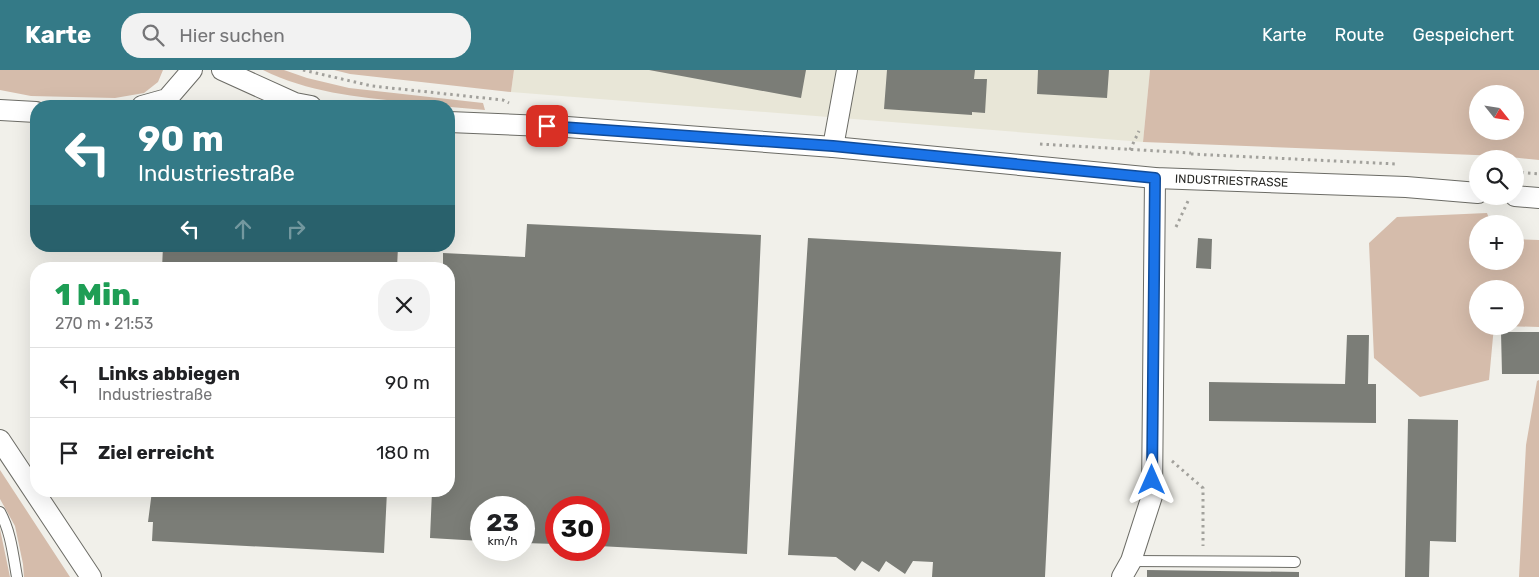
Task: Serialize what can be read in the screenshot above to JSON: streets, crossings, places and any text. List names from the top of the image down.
{
  "streets": {
    "street": ["INDUSTRIESTRASSE"]
  },
  "north": "bottom right",
  "page": {
    "header": "Karte",
    "search": "Hier suchen",
    "nav": ["Karte", "Route", "Gespeichert"],
    "map_buttons": ["+", "−"],
    "turn": ["90 m", "Industriestraße"],
    "heading": ["1 Min.", "270 m · 21:53"],
    "list": [
      {
        "name": "Links abbiegen",
        "note": "Industriestraße",
        "value": "90 m"
      },
      {
        "name": "Ziel erreicht",
        "value": "180 m"
      }
    ],
    "speed": "23 km/h",
    "limit": "30"
  }
}
